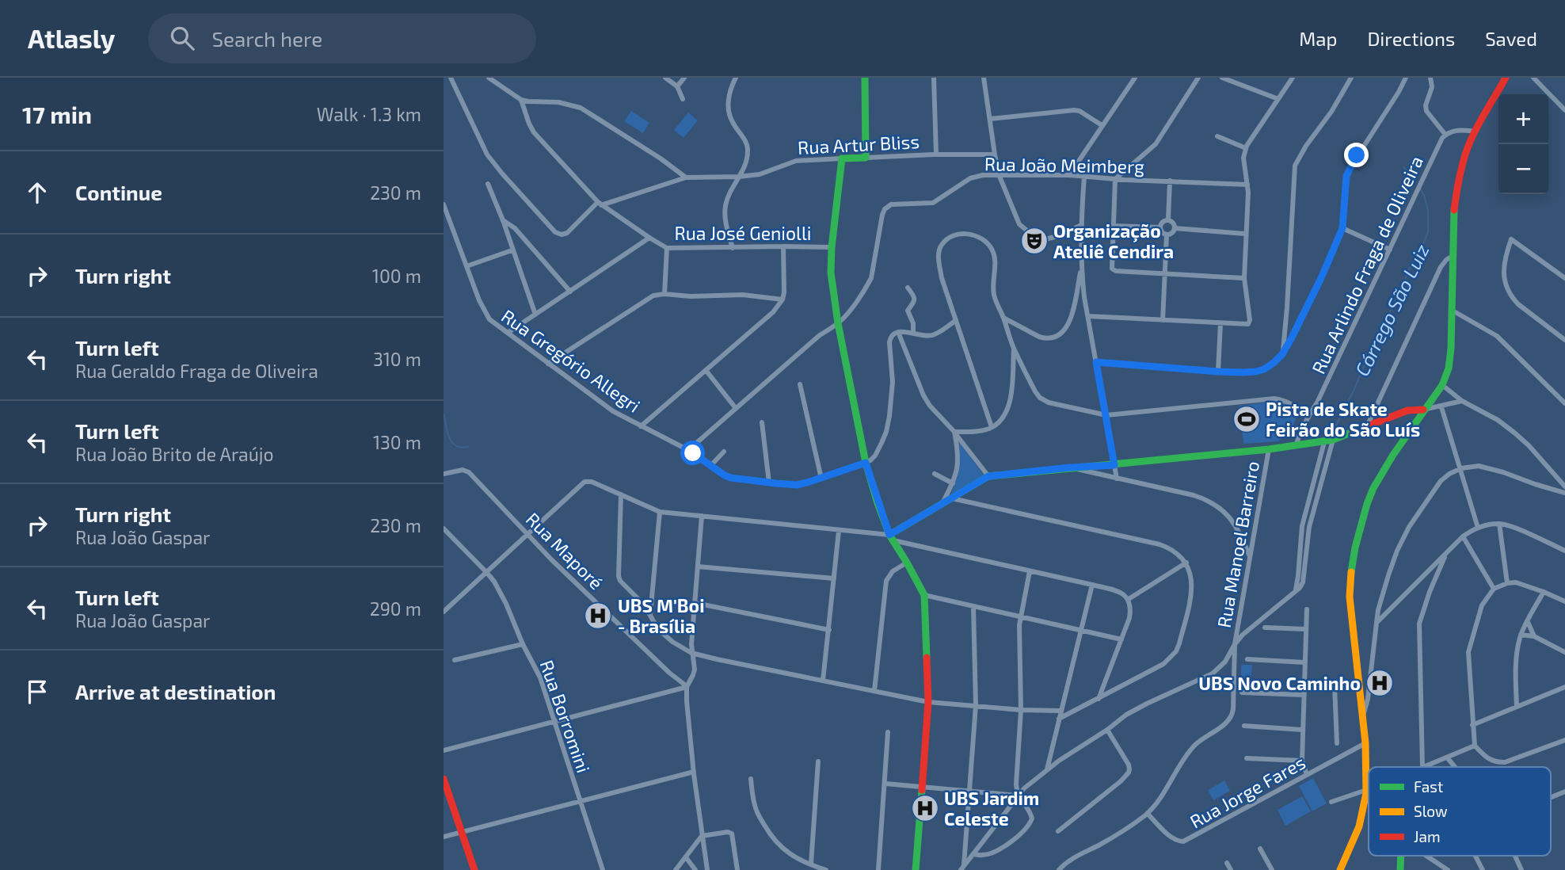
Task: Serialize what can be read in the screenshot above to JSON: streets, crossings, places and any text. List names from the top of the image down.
{
  "streets": {
    "main road": ["Rua Artur Bliss"],
    "street": [
      "Rua João Meimberg",
      "Rua José Geniolli",
      "Rua Arlindo Fraga de Oliveira",
      "Rua Gregório Allegri",
      "Rua Manoel Barreiro",
      "Rua Maporé",
      "Rua Borromini",
      "Rua Jorge Fares"
    ]
  },
  "crossings": [
    ["Rua Artur Bliss", "Rua José Geniolli"],
    ["Rua Manoel Barreiro", "Rua Jorge Fares"]
  ],
  "water": ["Córrego São Luiz"],
  "places": {
    "theatre": ["Organização Ateliê Cendira"],
    "sports": ["Pista de Skate Feirão do São Luís"],
    "hospital": ["UBS M'Boi - Brasília", "UBS Novo Caminho", "UBS Jardim Celeste"]
  },
  "legend": ["Fast", "Slow", "Jam"],
  "page": {
    "header": "Atlasly",
    "search": "Search here",
    "nav": ["Map", "Directions", "Saved"],
    "heading": ["17 min", "Walk · 1.3 km"],
    "map_buttons": ["+", "−"],
    "list": [
      ["Continue", "230 m"],
      ["Turn right", "100 m"],
      ["Turn left", "Rua Geraldo Fraga de Oliveira", "310 m"],
      ["Turn left", "Rua João Brito de Araújo", "130 m"],
      ["Turn right", "Rua João Gaspar", "230 m"],
      ["Turn left", "Rua João Gaspar", "290 m"],
      "Arrive at destination"
    ]
  }
}
